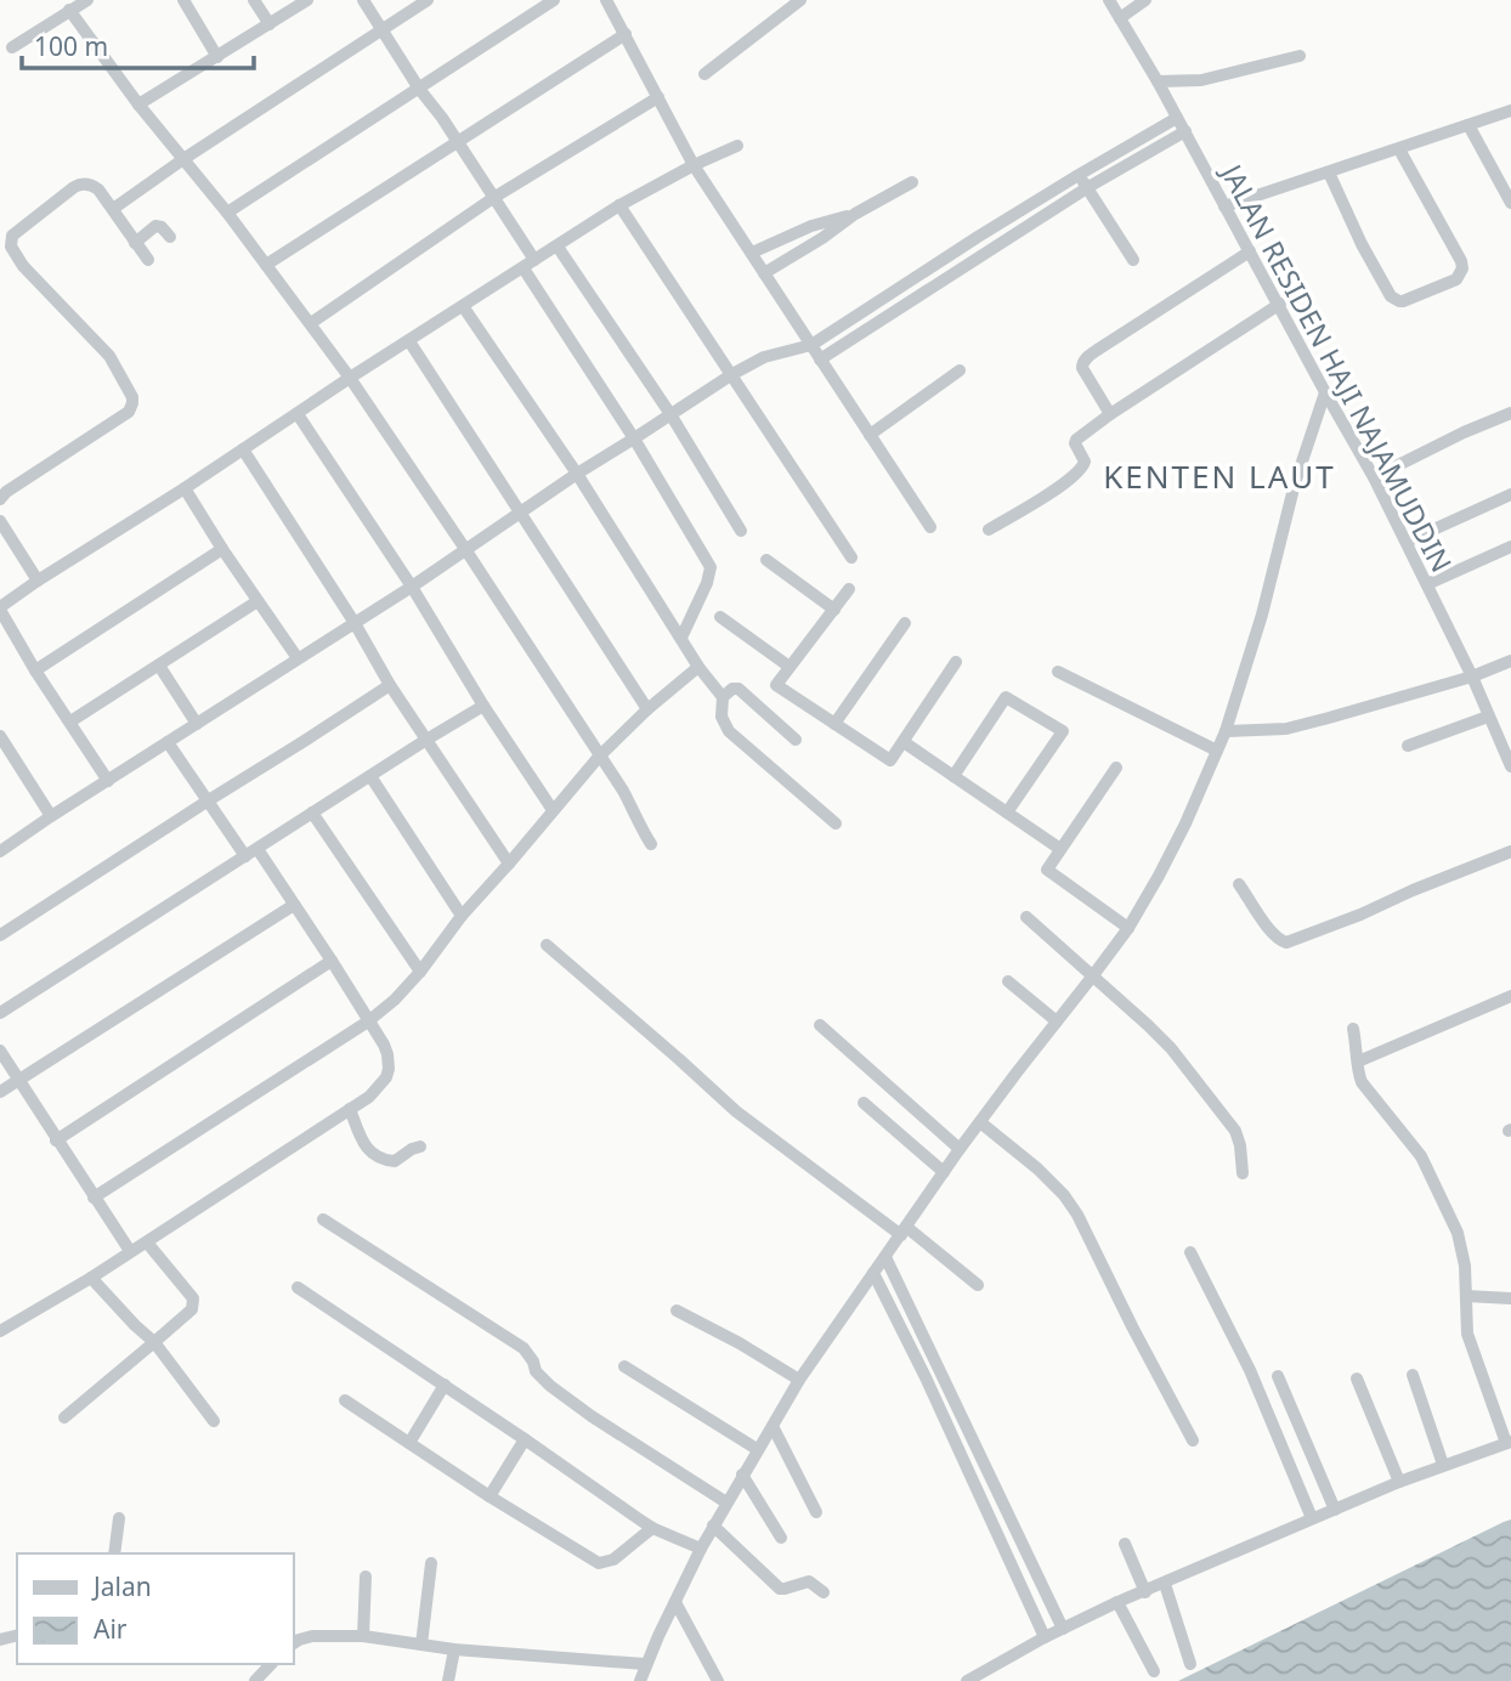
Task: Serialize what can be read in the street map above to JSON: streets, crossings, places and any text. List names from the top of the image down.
{
  "streets": {
    "street": ["JALAN RESIDEN HAJI NAJAMUDDIN"]
  },
  "districts": ["KENTEN LAUT"],
  "legend": ["Jalan", "Air"],
  "scale_bar": "100 m"
}
